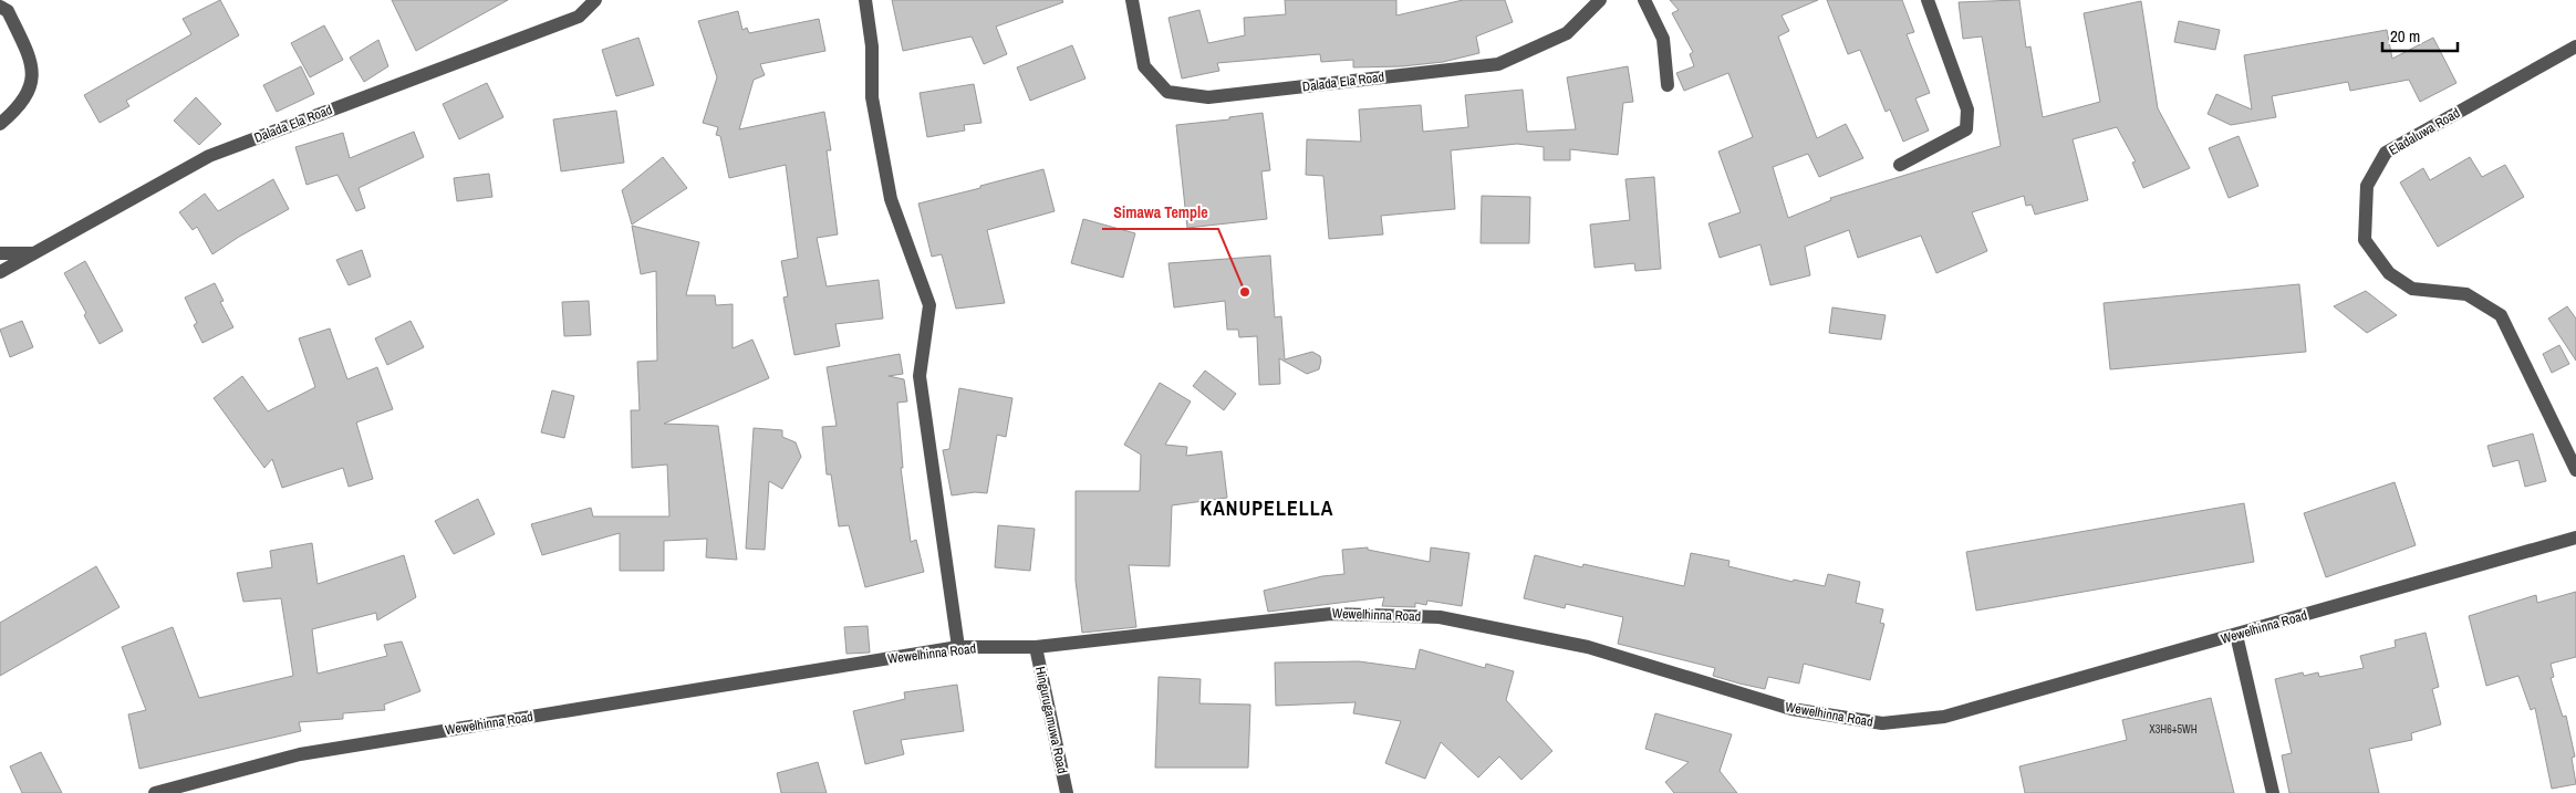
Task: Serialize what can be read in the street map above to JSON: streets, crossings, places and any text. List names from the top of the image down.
{
  "streets": {
    "street": [
      "Dalada Ela Road",
      "Eladaluwa Road",
      "Wewelhinna Road",
      "Hingurugamuwa Road"
    ]
  },
  "crossings": [
    ["Wewelhinna Road", "Hingurugamuwa Road"]
  ],
  "districts": ["KANUPELELLA"],
  "places": ["Simawa Temple"],
  "house_numbers": ["X3H6+5WH"],
  "scale_bar": "20 m"
}
